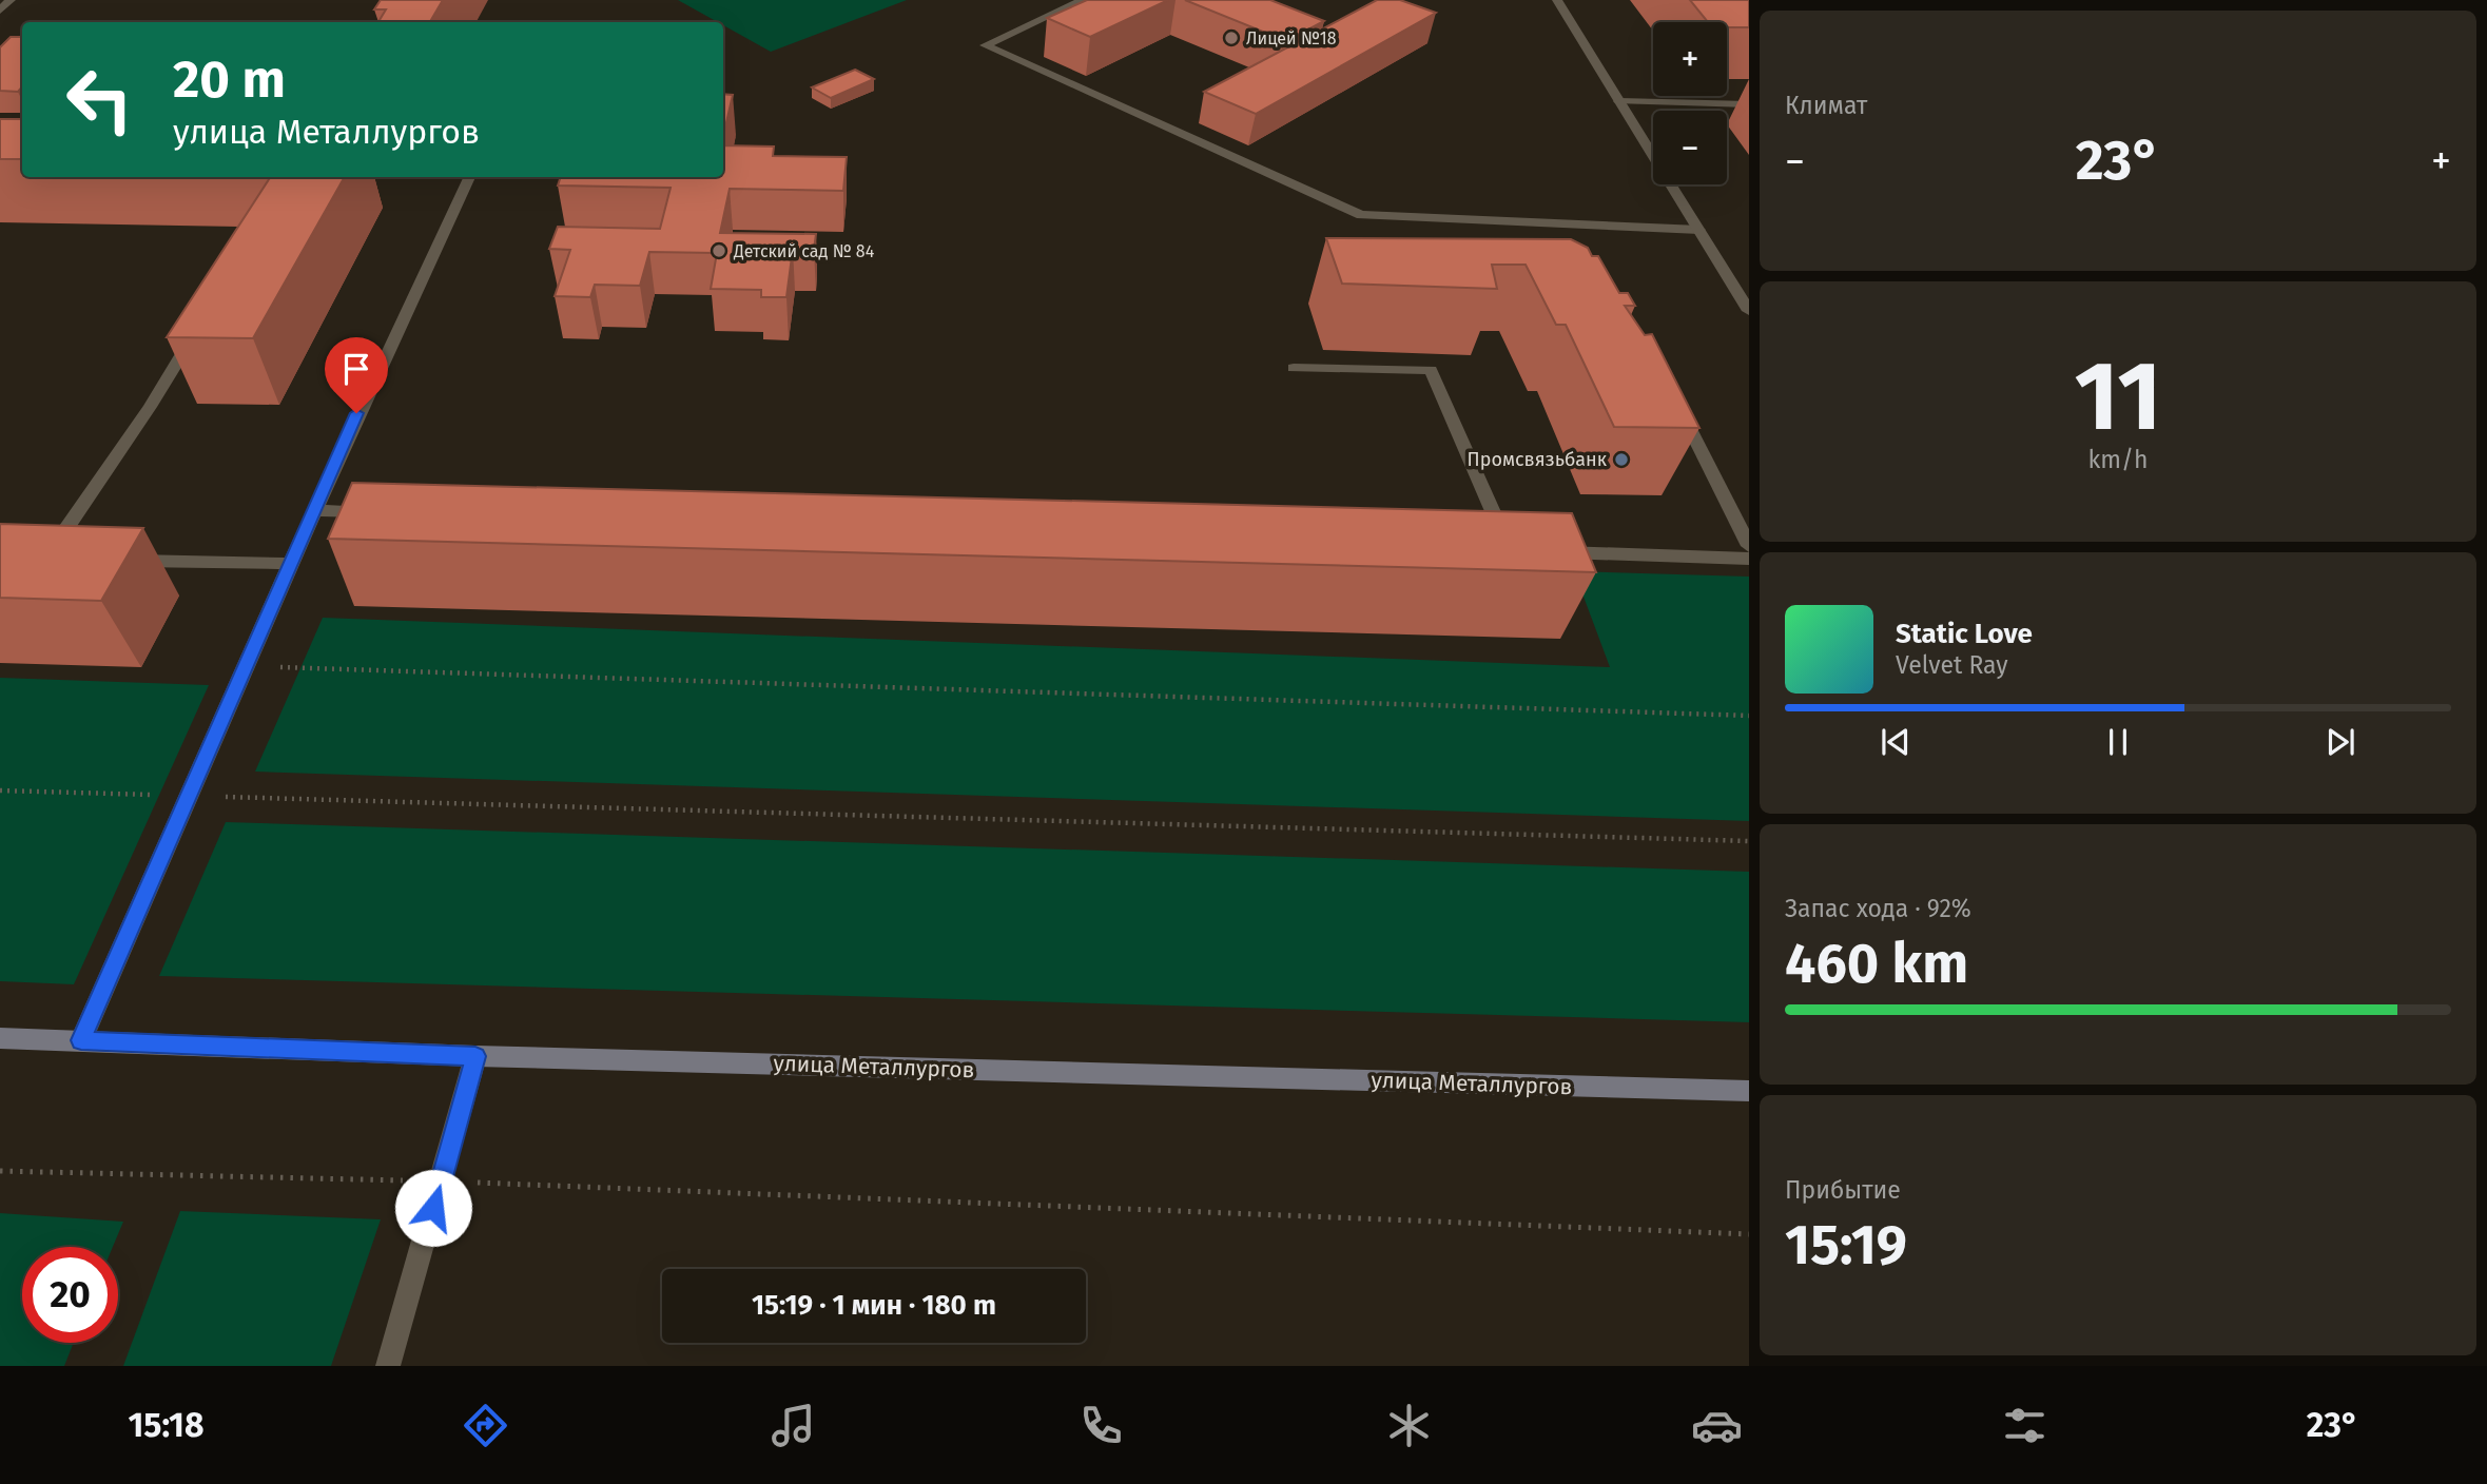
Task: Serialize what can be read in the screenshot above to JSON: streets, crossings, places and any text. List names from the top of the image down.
{
  "streets": {
    "main road": ["улица Металлургов"]
  },
  "places": ["Лицей №18", "Детский сад № 84", "Промсвязьбанк"],
  "page": {
    "tile": [
      "Климат",
      ["11", "km/h"],
      ["Запас хода · 92%", "460 km"],
      ["Прибытие", "15:19"]
    ],
    "map_buttons": ["+", "−"],
    "turn": ["20 m", "улица Металлургов"],
    "heat": ["−", "23°", "+"],
    "song": ["Static Love", "Velvet Ray"],
    "limit": "20",
    "trip": "15:19 · 1 мин · 180 m",
    "tabs": ["15:18", "23°"]
  }
}
